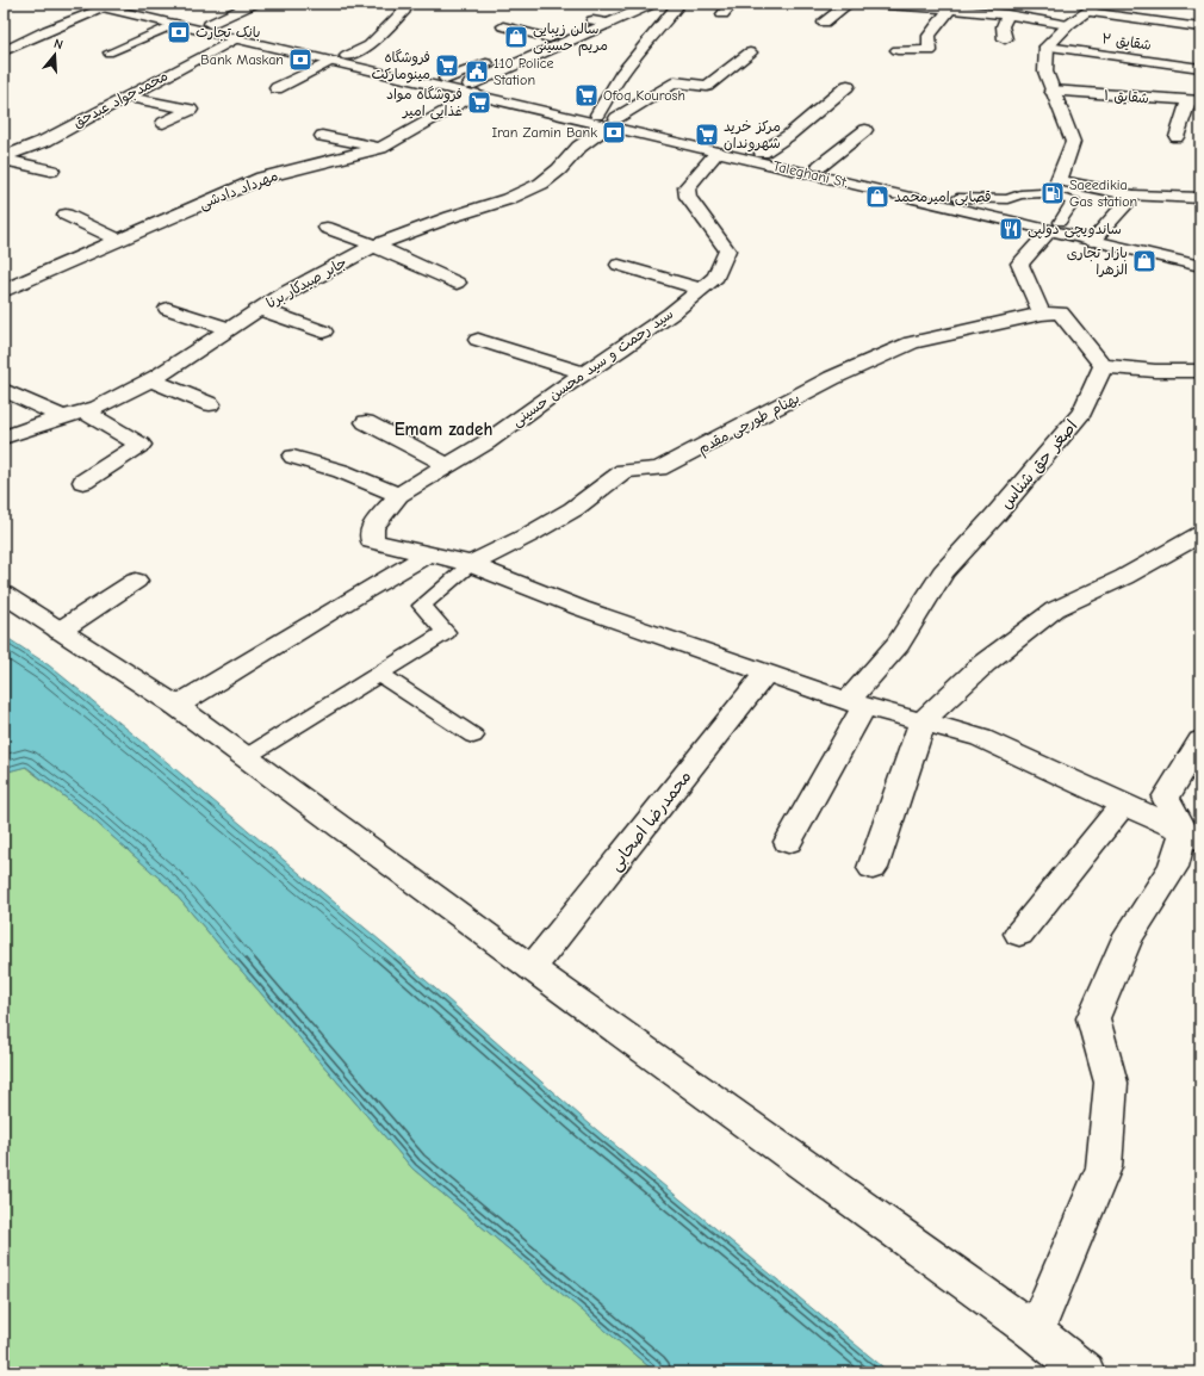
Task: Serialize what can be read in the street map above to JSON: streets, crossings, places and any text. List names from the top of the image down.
{
  "streets": {
    "street": [
      "شقایق ۲",
      "شقایق ۱",
      "محمدجواد عبدحق",
      "Taleghani St.",
      "مهرداد دادشی",
      "جابر صیدکار برنا",
      "سید رحمت و سید محسن حسینی",
      "بهنام طورچی مقدم",
      "اصغر حق شناس",
      "محمدرضا اصحابی"
    ]
  },
  "crossings": [
    ["محمدجواد عبدحق", "Taleghani St."],
    ["Taleghani St.", "مهرداد دادشی"],
    ["Taleghani St.", "جابر صیدکار برنا"],
    ["Taleghani St.", "سید رحمت و سید محسن حسینی"],
    ["سید رحمت و سید محسن حسینی", "بهنام طورچی مقدم"],
    ["سید رحمت و سید محسن حسینی", "اصغر حق شناس"],
    ["سید رحمت و سید محسن حسینی", "محمدرضا اصحابی"]
  ],
  "districts": ["Emam zadeh"],
  "places": {
    "bank": ["بانک تجارت", "Bank Maskan", "Iran Zamin Bank"],
    "shop": ["سالن زیبایی مریم حسینی", "قصابی امیرمحمد", "بازار تجاری الزهرا"],
    "supermarket": [
      "فروشگاه مینومارکت",
      "Ofoq Kourosh",
      "فروشگاه مواد غذایی امیر",
      "مرکز خرید شهروندان"
    ],
    "public building": ["110 Police Station"],
    "fuel station": ["Saeedikia Gas station"],
    "restaurant": ["ساندویچی دولپی"]
  },
  "north": "top"
}
